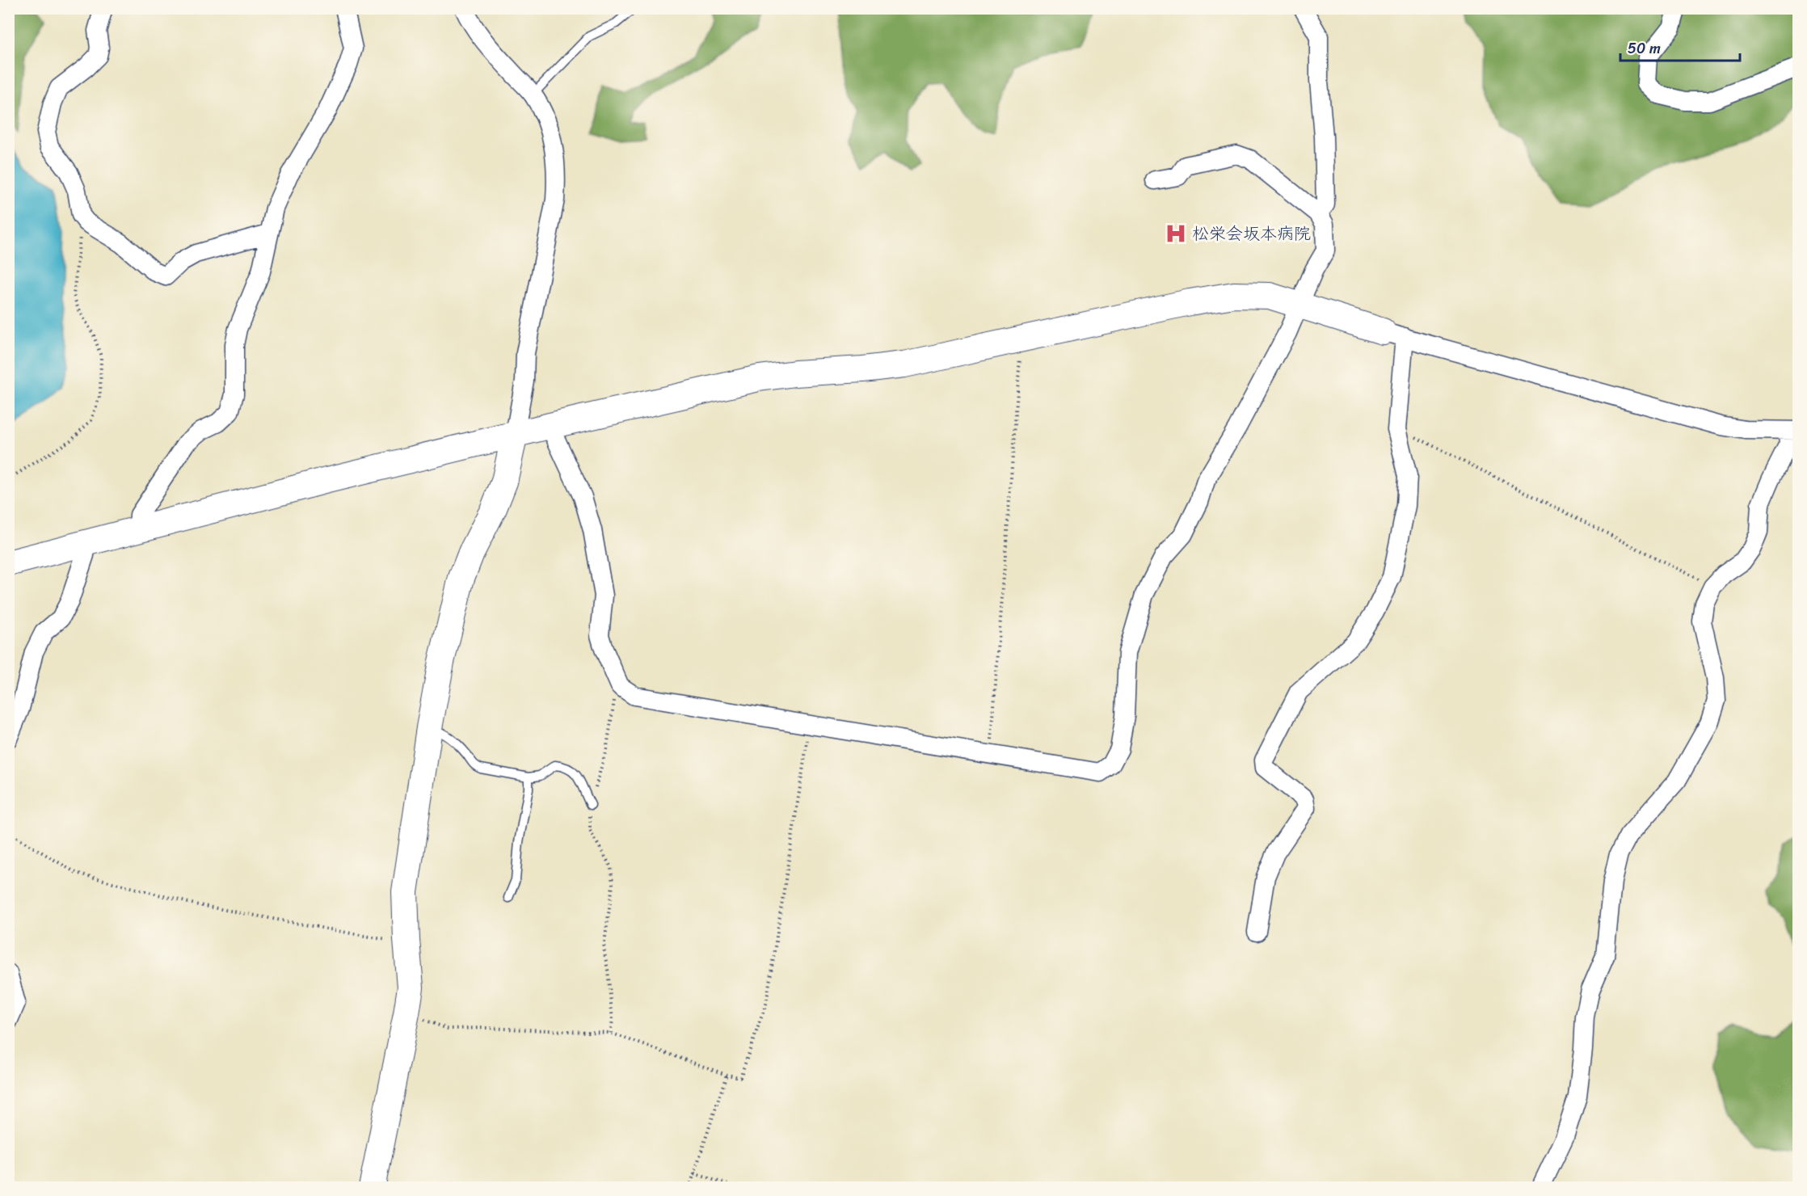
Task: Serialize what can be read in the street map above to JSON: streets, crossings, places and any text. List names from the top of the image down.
{
  "places": {
    "hospital": ["松栄会坂本病院"]
  },
  "scale_bar": "50 m"
}
